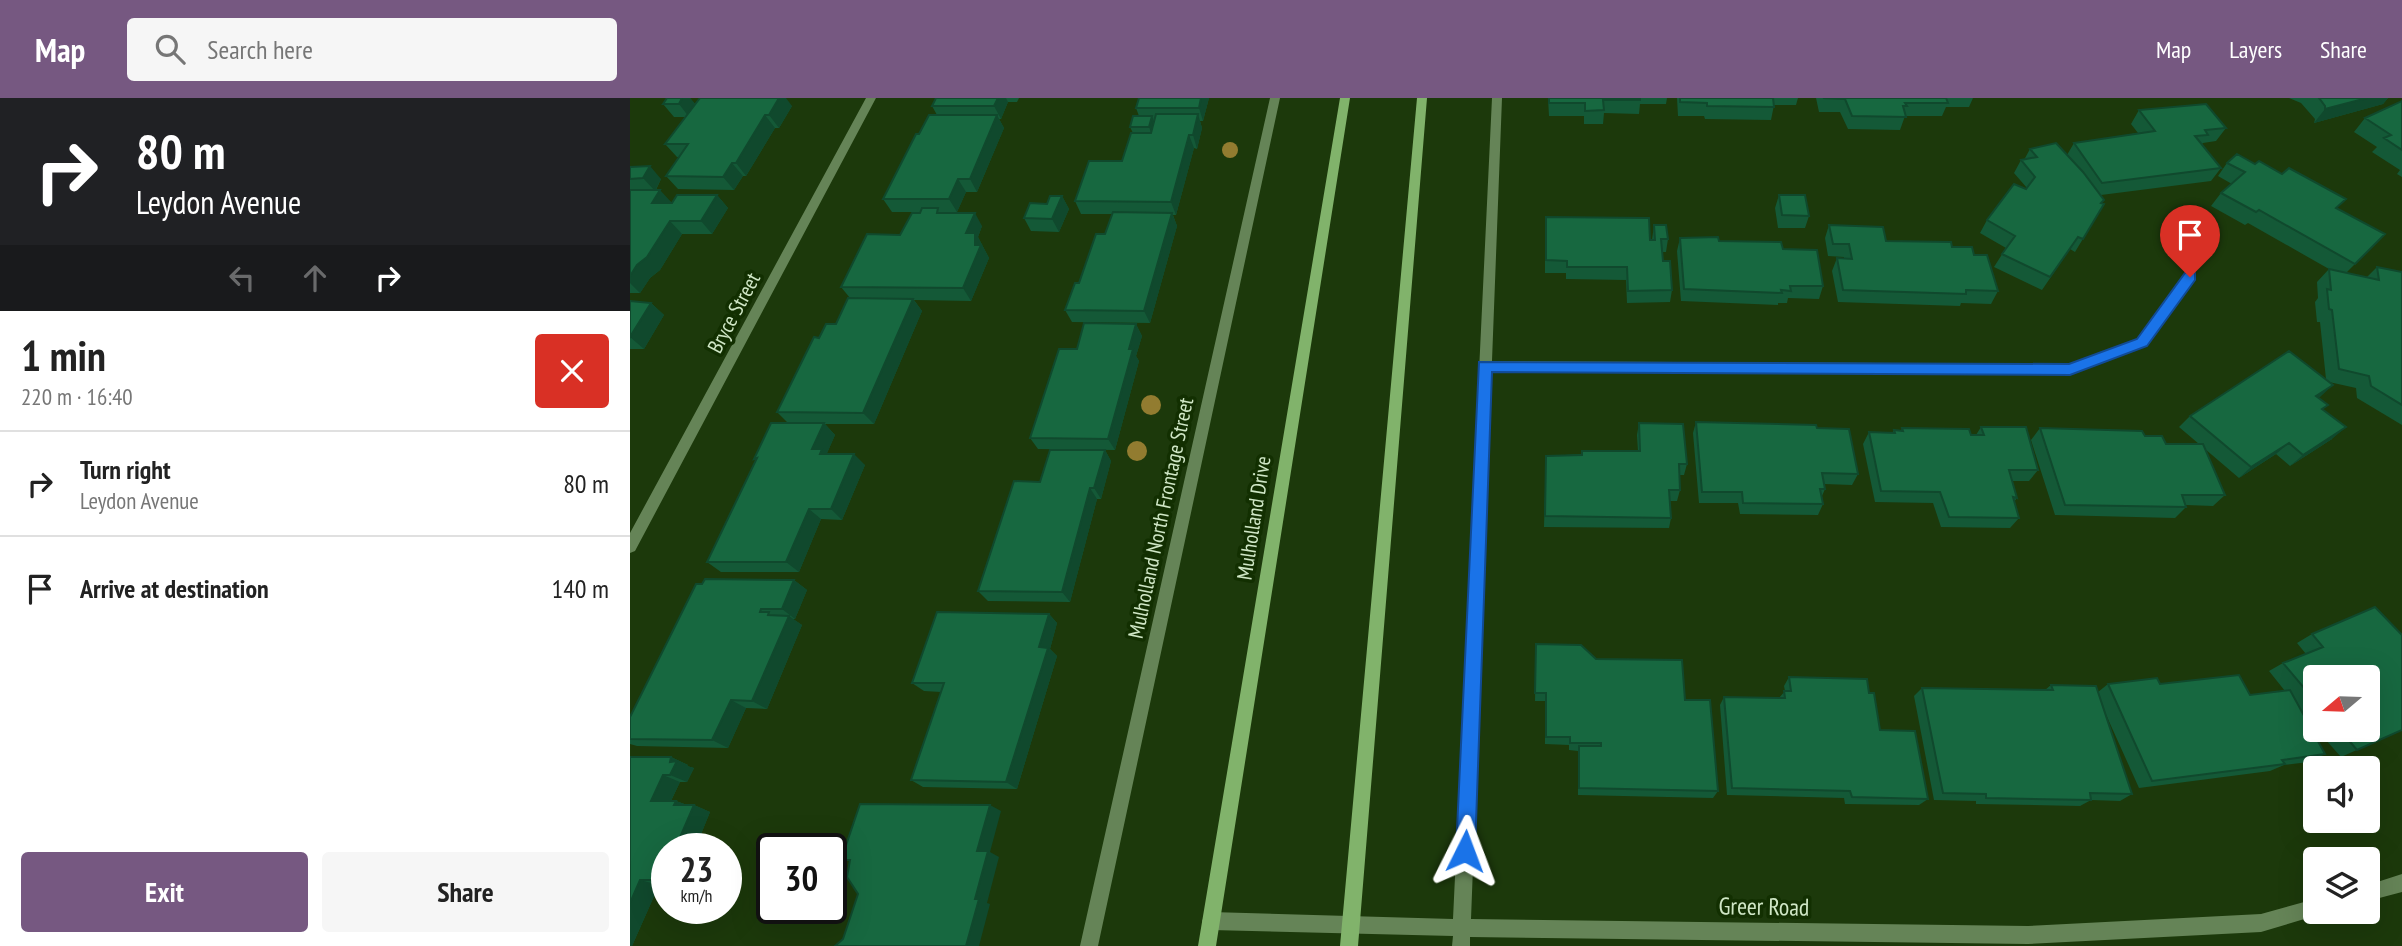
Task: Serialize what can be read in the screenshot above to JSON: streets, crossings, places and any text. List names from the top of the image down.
{
  "streets": {
    "main road": ["Mulholland Drive"],
    "street": ["Bryce Street", "Mulholland North Frontage Street", "Greer Road"]
  },
  "crossings": [
    ["Mulholland Drive", "Greer Road"]
  ],
  "north": "left",
  "page": {
    "header": "Map",
    "search": "Search here",
    "nav": ["Map", "Layers", "Share"],
    "turn": ["80 m", "Leydon Avenue"],
    "heading": ["1 min", "220 m · 16:40"],
    "list": [
      {
        "name": "Turn right",
        "note": "Leydon Avenue",
        "value": "80 m"
      },
      {
        "name": "Arrive at destination",
        "value": "140 m"
      }
    ],
    "speed": "23 km/h",
    "limit": "30",
    "buttons": ["Exit", "Share"]
  }
}
